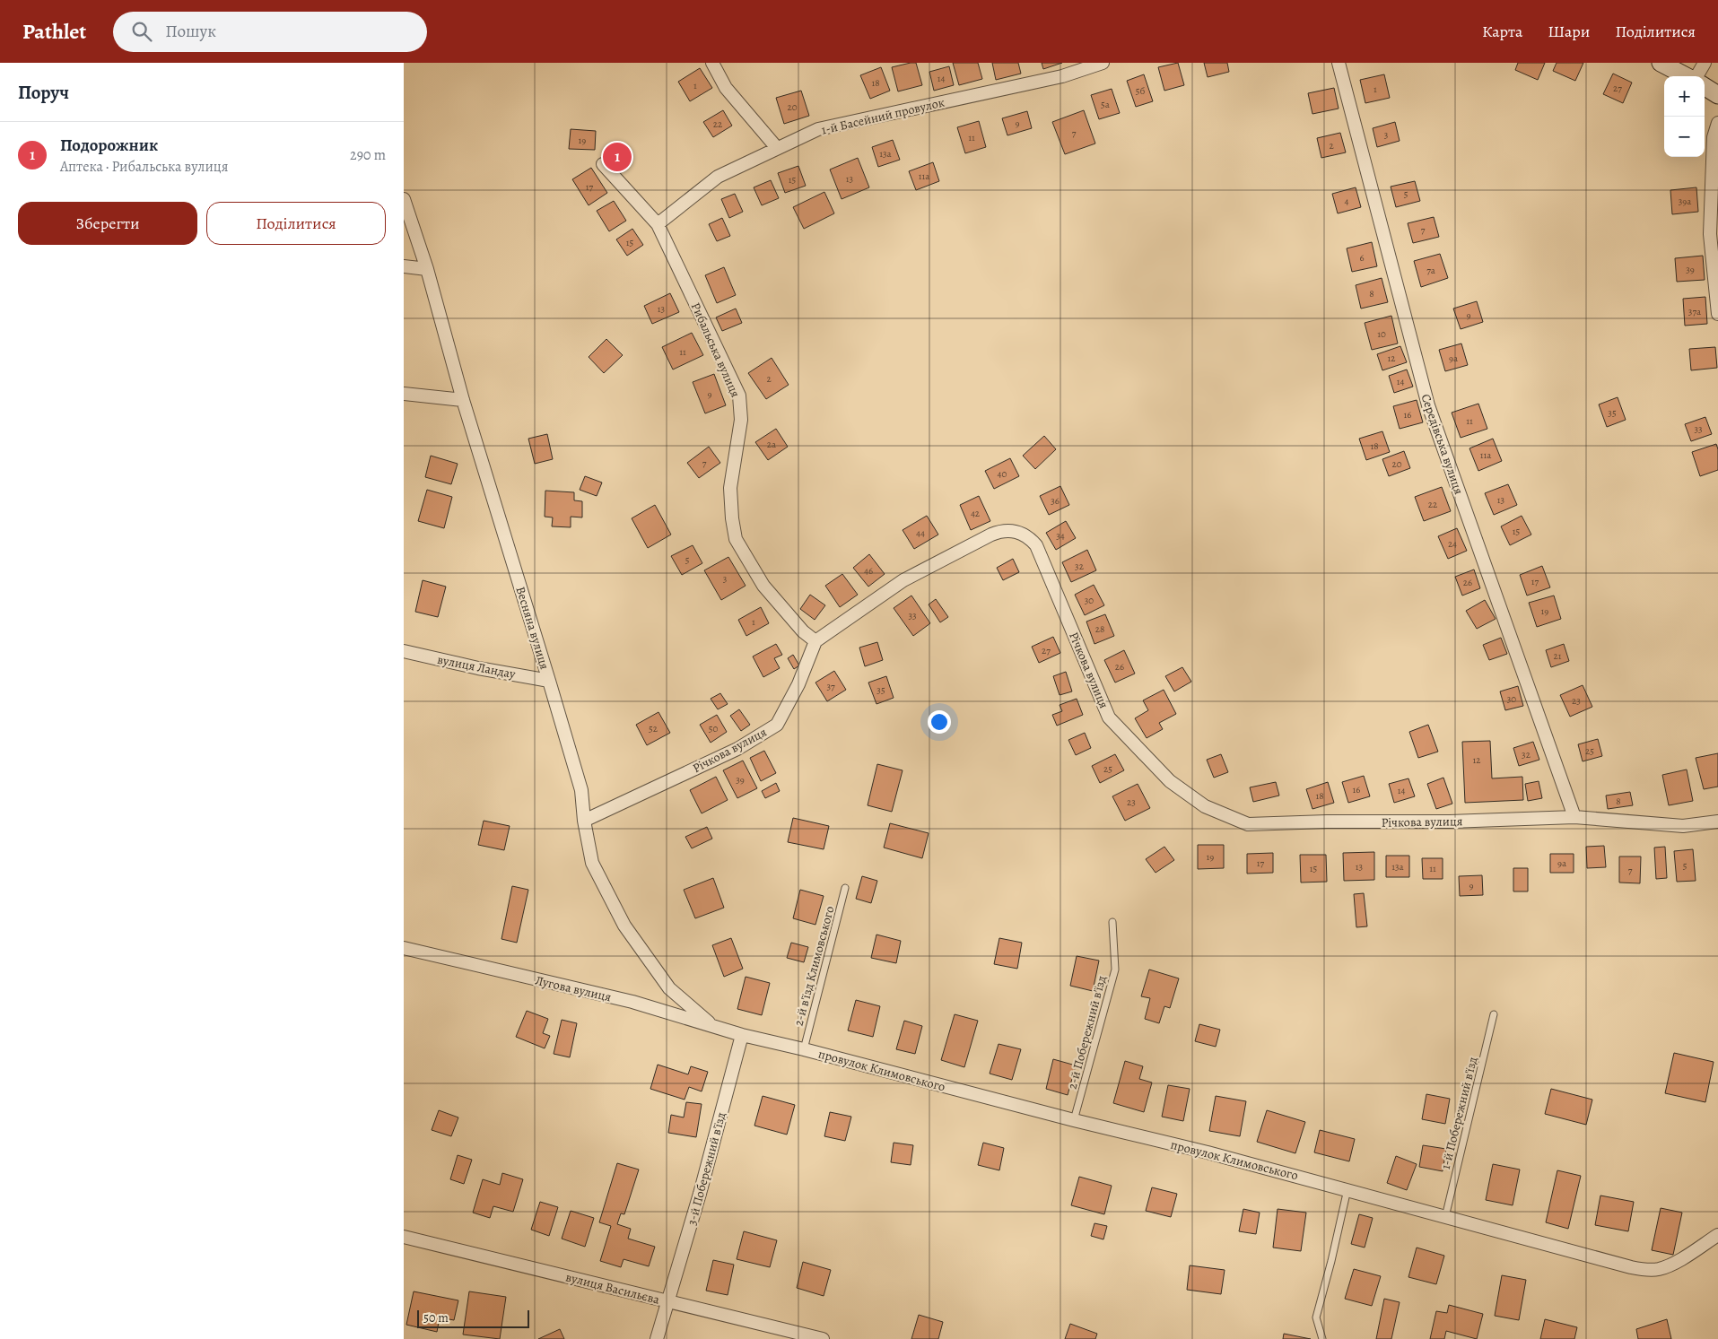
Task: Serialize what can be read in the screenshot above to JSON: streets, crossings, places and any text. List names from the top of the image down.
{
  "streets": {
    "street": [
      "1-й Басейний провулок",
      "Рибальська вулиця",
      "Середівська вулиця",
      "Весняна вулиця",
      "вулиця Ландау",
      "Річкова вулиця",
      "Лугова вулиця",
      "провулок Климовського",
      "3-й Побережний в'їзд",
      "вулиця Васильєва"
    ],
    "lane": ["2-й в'їзд Климовського", "2-й Побережний в'їзд", "1-й Побережний в'їзд"]
  },
  "crossings": [
    ["1-й Басейний провулок", "Рибальська вулиця"],
    ["Рибальська вулиця", "Річкова вулиця"],
    ["Середівська вулиця", "Річкова вулиця"],
    ["Весняна вулиця", "вулиця Ландау"],
    ["Весняна вулиця", "Річкова вулиця"],
    ["Весняна вулиця", "Лугова вулиця"],
    ["2-й в'їзд Климовського", "провулок Климовського"],
    ["Лугова вулиця", "провулок Климовського"],
    ["Лугова вулиця", "3-й Побережний в'їзд"],
    ["2-й Побережний в'їзд", "провулок Климовського"],
    ["провулок Климовського", "1-й Побережний в'їзд"],
    ["провулок Климовського", "3-й Побережний в'їзд"],
    ["3-й Побережний в'їзд", "вулиця Васильєва"]
  ],
  "house_numbers": [
    "14",
    "18",
    "1",
    "27",
    "1",
    "5б",
    "5а",
    "20",
    "9",
    "22",
    "7",
    "3",
    "11",
    "19",
    "2",
    "13а",
    "11а",
    "13",
    "15",
    "17",
    "5",
    "4",
    "39а",
    "7",
    "15",
    "6",
    "39",
    "7а",
    "8",
    "13",
    "37а",
    "9",
    "10",
    "11",
    "12",
    "9а",
    "2",
    "14",
    "9",
    "35",
    "16",
    "11",
    "33",
    "2а",
    "18",
    "11а",
    "7",
    "20",
    "40",
    "13",
    "36",
    "22",
    "42",
    "15",
    "44",
    "34",
    "24",
    "5",
    "32",
    "46",
    "3",
    "17",
    "26",
    "30",
    "19",
    "33",
    "1",
    "28",
    "27",
    "21",
    "26",
    "37",
    "35",
    "30",
    "23",
    "52",
    "50",
    "25",
    "32",
    "12",
    "25",
    "39",
    "16",
    "14",
    "18",
    "8",
    "23",
    "19",
    "17",
    "9а",
    "5",
    "13",
    "13а",
    "15",
    "11",
    "7",
    "9"
  ],
  "scale_bar": "50 m",
  "page": {
    "header": "Pathlet",
    "search": "Пошук",
    "nav": ["Карта", "Шари", "Поділитися"],
    "heading": "Поруч",
    "map_buttons": ["+", "−"],
    "list": [
      {
        "mark": "1",
        "name": "Подорожник",
        "note": "Аптека · Рибальська вулиця",
        "value": "290 m"
      }
    ],
    "pins": "1",
    "buttons": ["Зберегти", "Поділитися"],
    "scale": "50 m"
  }
}
